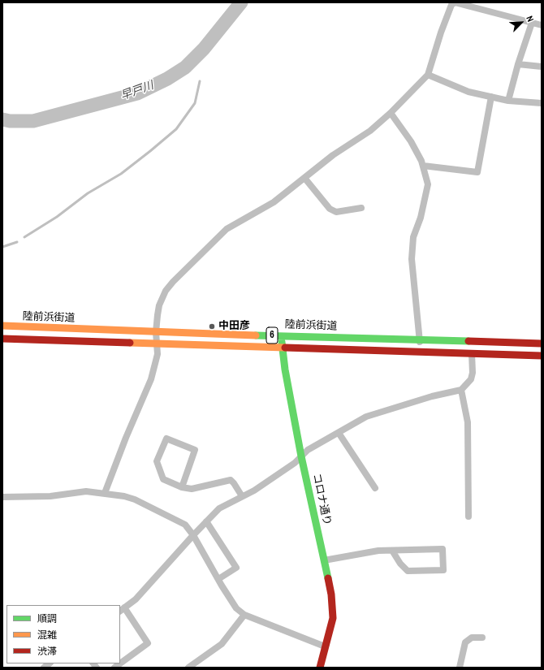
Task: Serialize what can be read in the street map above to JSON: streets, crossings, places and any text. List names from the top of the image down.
{
  "streets": {
    "main road": ["陸前浜街道", "6", "コロナ通り"]
  },
  "crossings": [
    ["陸前浜街道", "コロナ通り"],
    ["6", "コロナ通り"]
  ],
  "water": ["早戸川"],
  "places": ["中田彦"],
  "legend": ["順調", "混雑", "渋滞"],
  "north": "top right"
}
